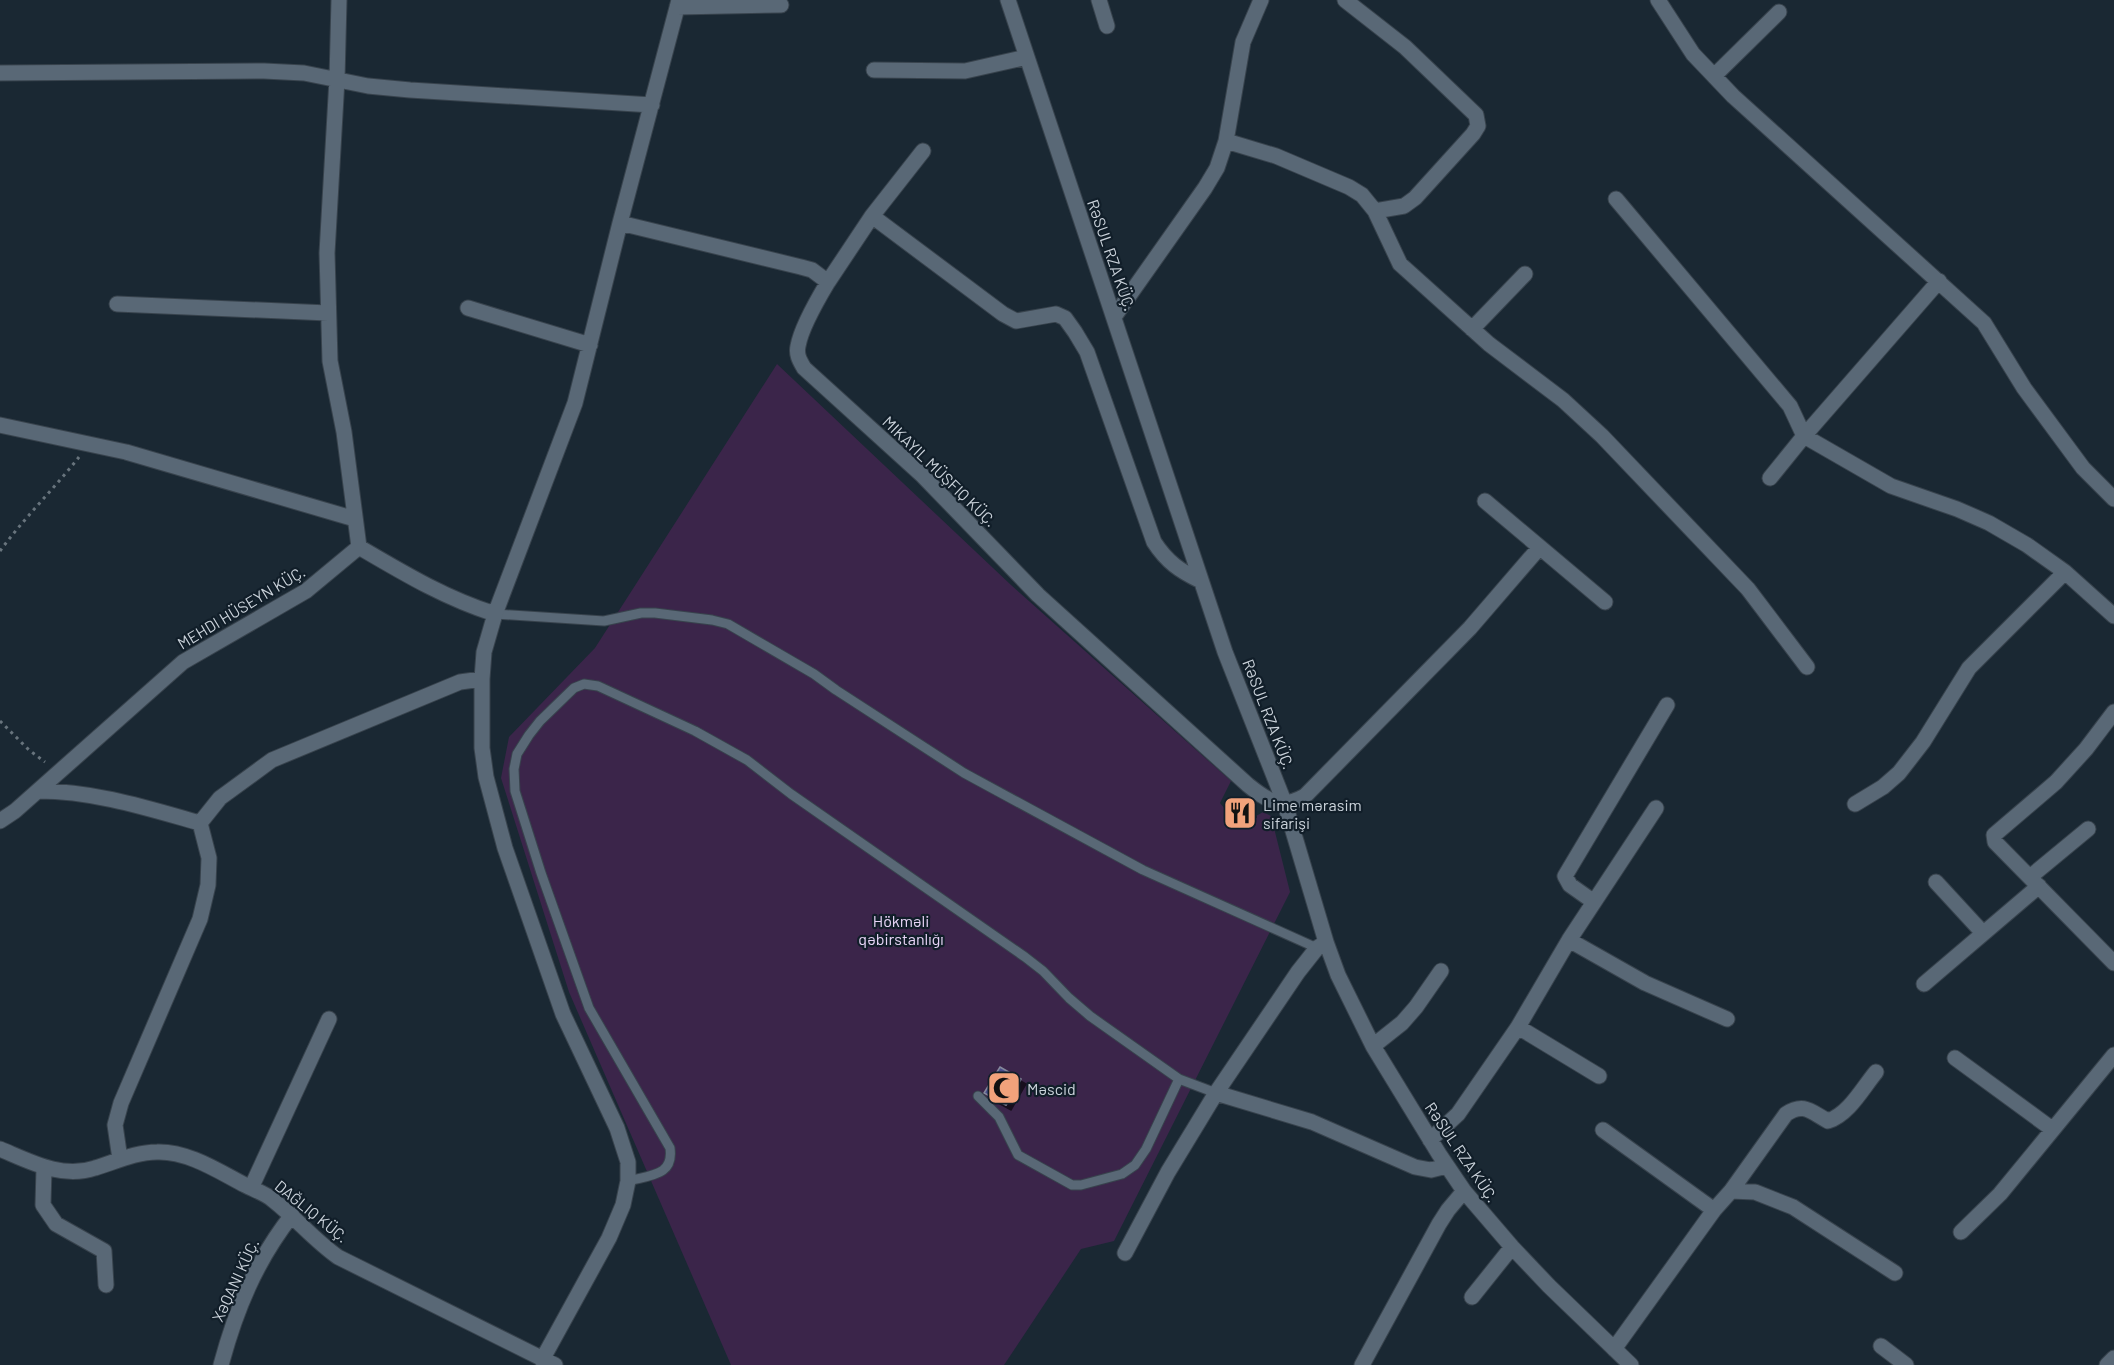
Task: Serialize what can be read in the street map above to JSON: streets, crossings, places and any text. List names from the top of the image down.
{
  "streets": {
    "street": ["RƏSUL RZA KÜÇ.", "MEHDI HÜSEYN KÜÇ.", "XƏQANI KÜÇ."]
  },
  "parks": ["Hökməli qəbirstanlığı"],
  "places": {
    "restaurant": ["Lime mərasim sifarişi"],
    "mosque": ["Məscid"]
  }
}
